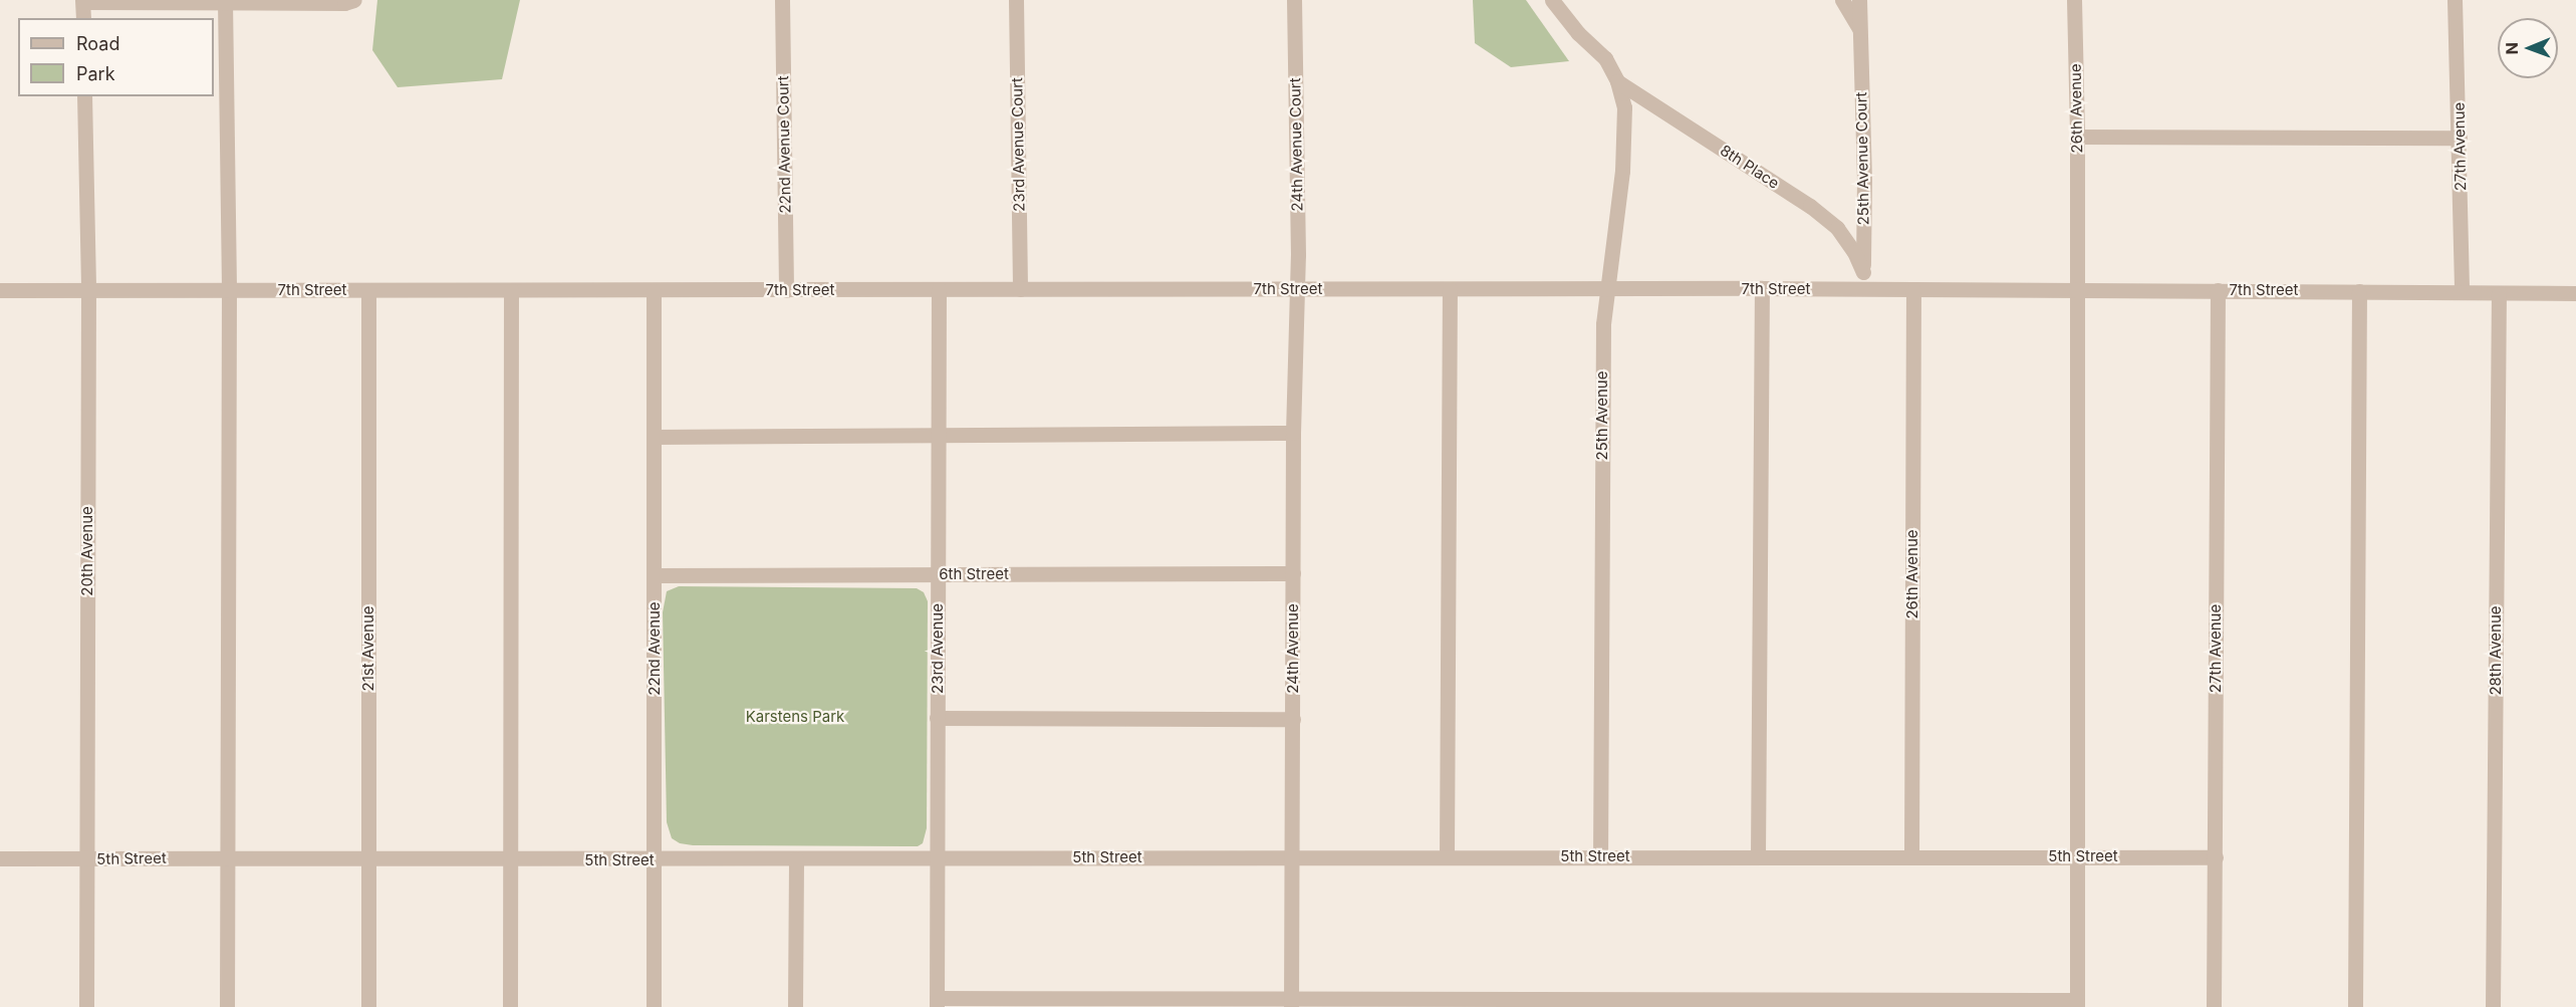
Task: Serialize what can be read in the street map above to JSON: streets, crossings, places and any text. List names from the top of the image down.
{
  "streets": {
    "street": [
      "26th Avenue",
      "22nd Avenue Court",
      "23rd Avenue Court",
      "24th Avenue Court",
      "27th Avenue",
      "25th Avenue Court",
      "8th Place",
      "7th Street",
      "25th Avenue",
      "20th Avenue",
      "6th Street",
      "21st Avenue",
      "22nd Avenue",
      "23rd Avenue",
      "24th Avenue",
      "28th Avenue",
      "5th Street"
    ]
  },
  "crossings": [
    ["26th Avenue", "7th Street"],
    ["26th Avenue", "5th Street"],
    ["22nd Avenue Court", "7th Street"],
    ["23rd Avenue Court", "7th Street"],
    ["24th Avenue Court", "7th Street"],
    ["24th Avenue Court", "24th Avenue"],
    ["27th Avenue", "7th Street"],
    ["27th Avenue", "5th Street"],
    ["25th Avenue Court", "8th Place"],
    ["25th Avenue Court", "7th Street"],
    ["8th Place", "25th Avenue"],
    ["7th Street", "25th Avenue"],
    ["7th Street", "20th Avenue"],
    ["7th Street", "21st Avenue"],
    ["7th Street", "22nd Avenue"],
    ["7th Street", "23rd Avenue"],
    ["7th Street", "24th Avenue"],
    ["7th Street", "28th Avenue"],
    ["25th Avenue", "5th Street"],
    ["20th Avenue", "5th Street"],
    ["6th Street", "22nd Avenue"],
    ["6th Street", "23rd Avenue"],
    ["6th Street", "24th Avenue"],
    ["21st Avenue", "5th Street"],
    ["22nd Avenue", "5th Street"],
    ["23rd Avenue", "5th Street"],
    ["24th Avenue", "5th Street"]
  ],
  "parks": ["Karstens Park"],
  "legend": ["Road", "Park"],
  "north": "left"
}
